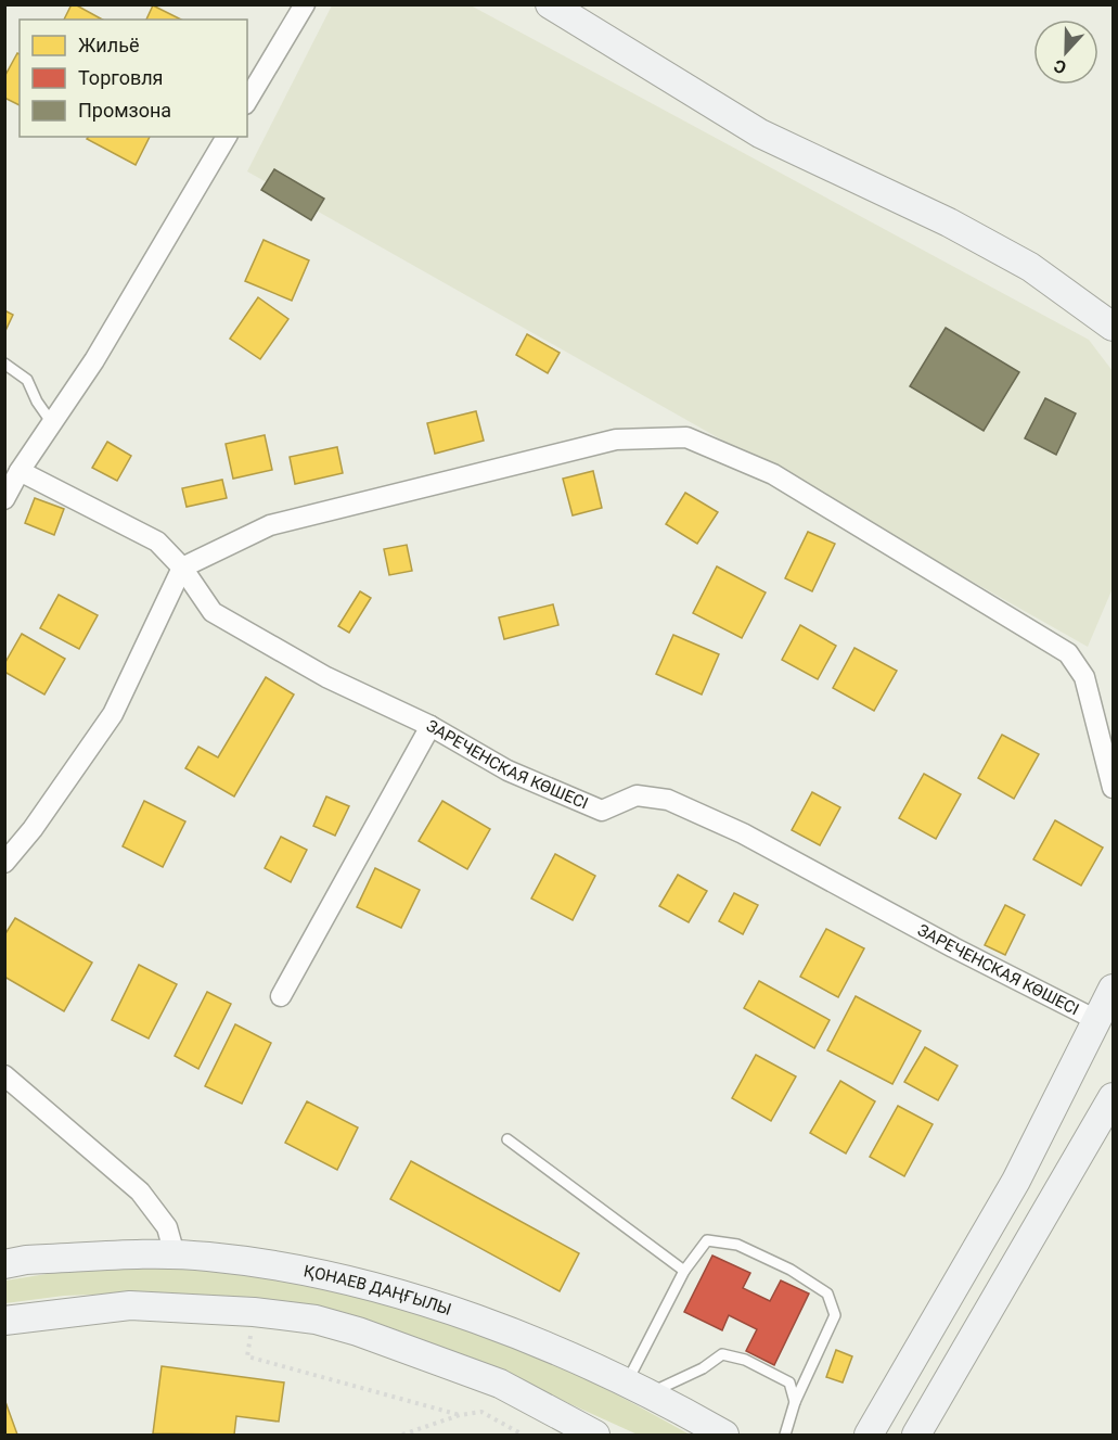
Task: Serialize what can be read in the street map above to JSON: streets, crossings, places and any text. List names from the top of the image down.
{
  "streets": {
    "street": ["ЗАРЕЧЕНСКАЯ КӨШЕСІ", "ҚОНАЕВ ДАҢҒЫЛЫ"]
  },
  "legend": ["Жильё", "Торговля", "Промзона"],
  "north": "bottom"
}
